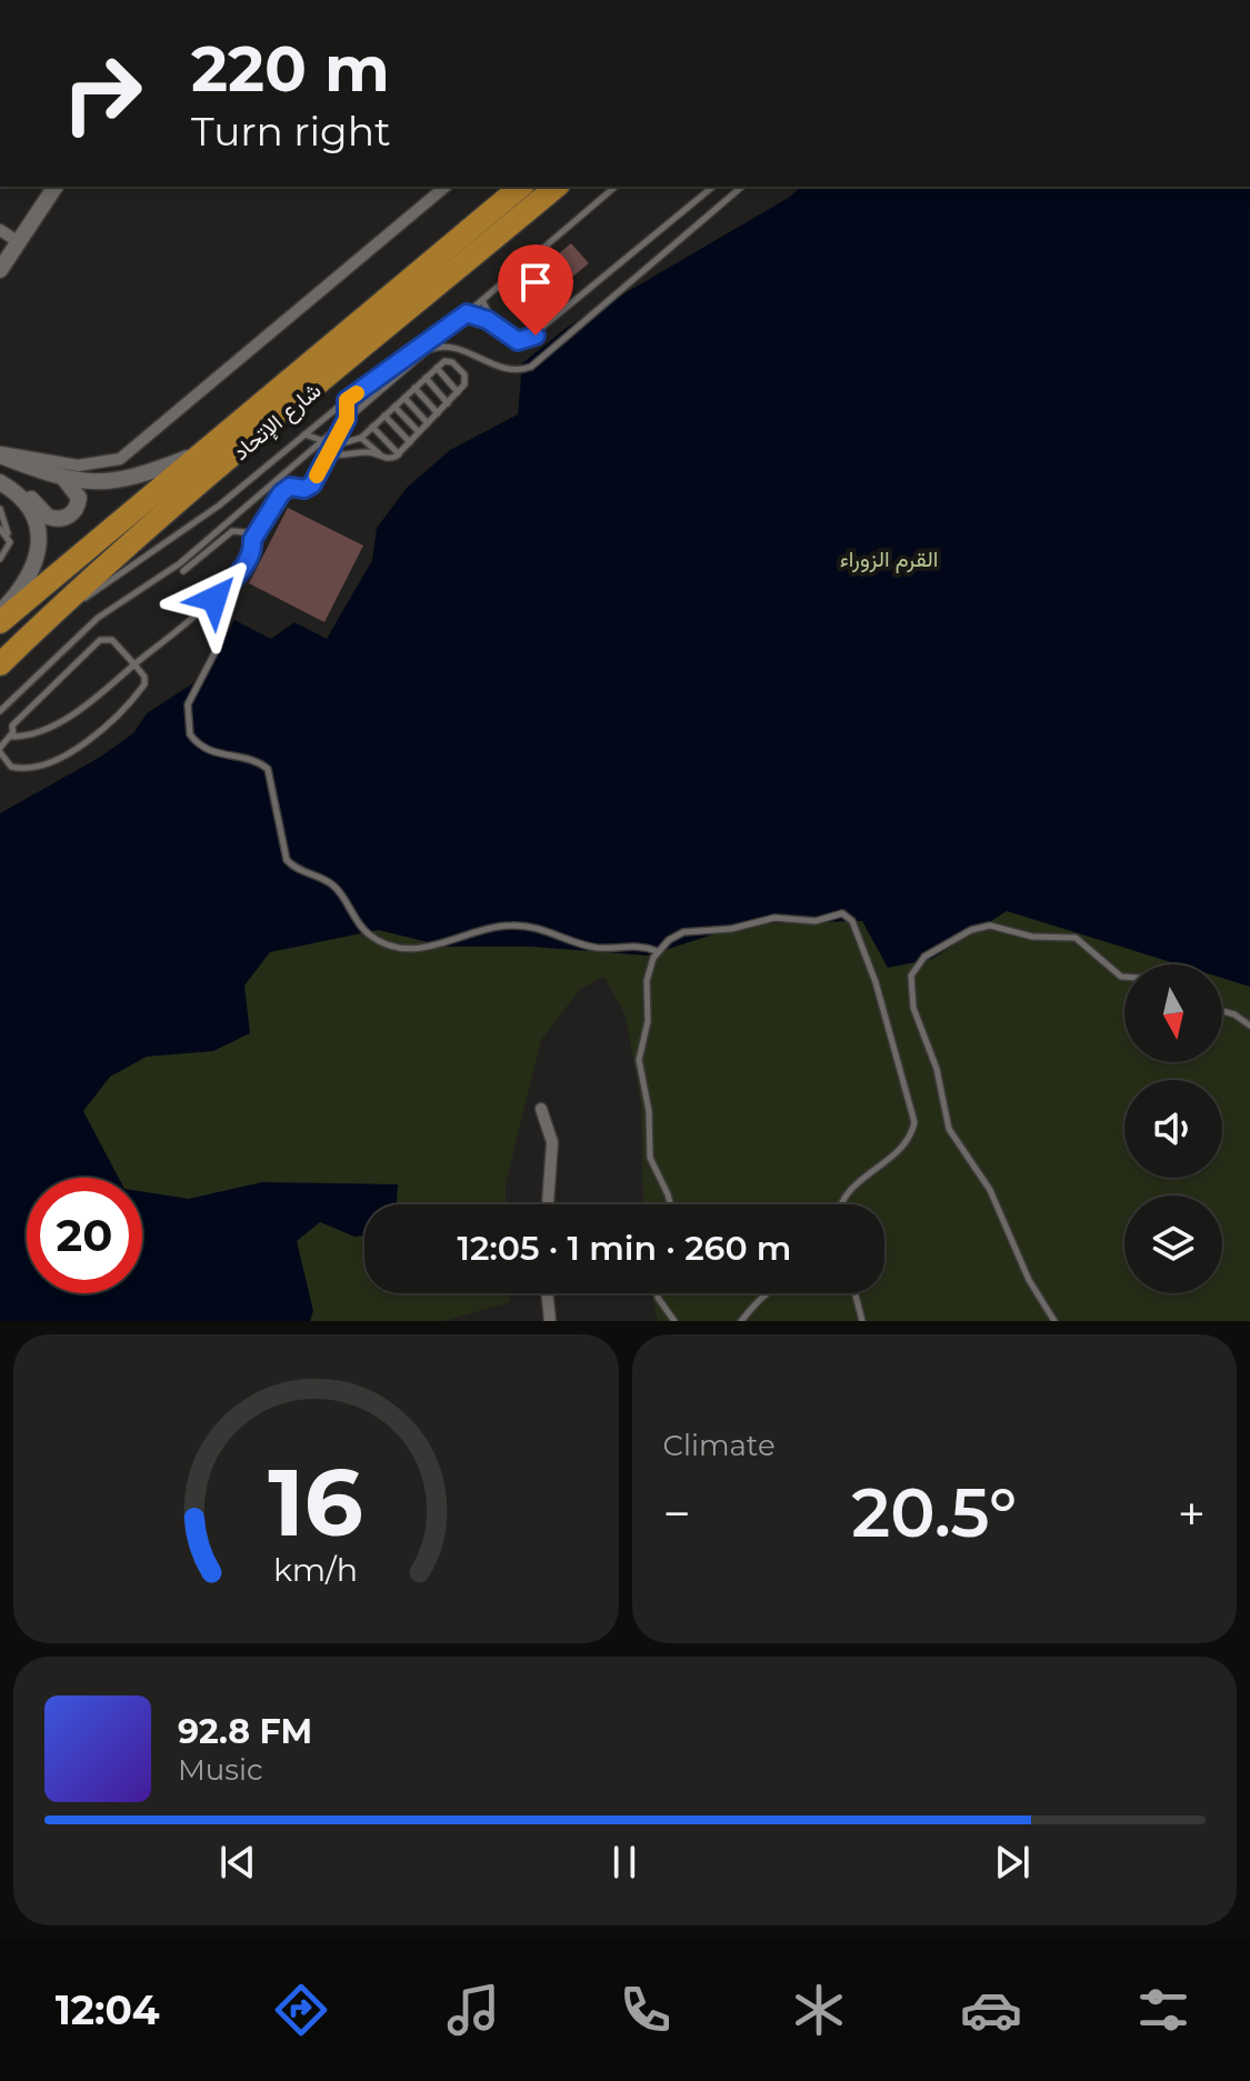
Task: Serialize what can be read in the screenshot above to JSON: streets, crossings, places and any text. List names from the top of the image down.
{
  "streets": {
    "highway": ["شارع الإتحاد"]
  },
  "parks": ["القرم الزوراء"],
  "north": "bottom",
  "page": {
    "turn": ["220 m", "Turn right"],
    "limit": "20",
    "trip": "12:05 · 1 min · 260 m",
    "tile": "Climate",
    "heat": ["−", "20.5°", "+"],
    "song": ["92.8 FM", "Music"],
    "tabs": "12:04",
    "gauge": ["16", "km/h"]
  }
}
